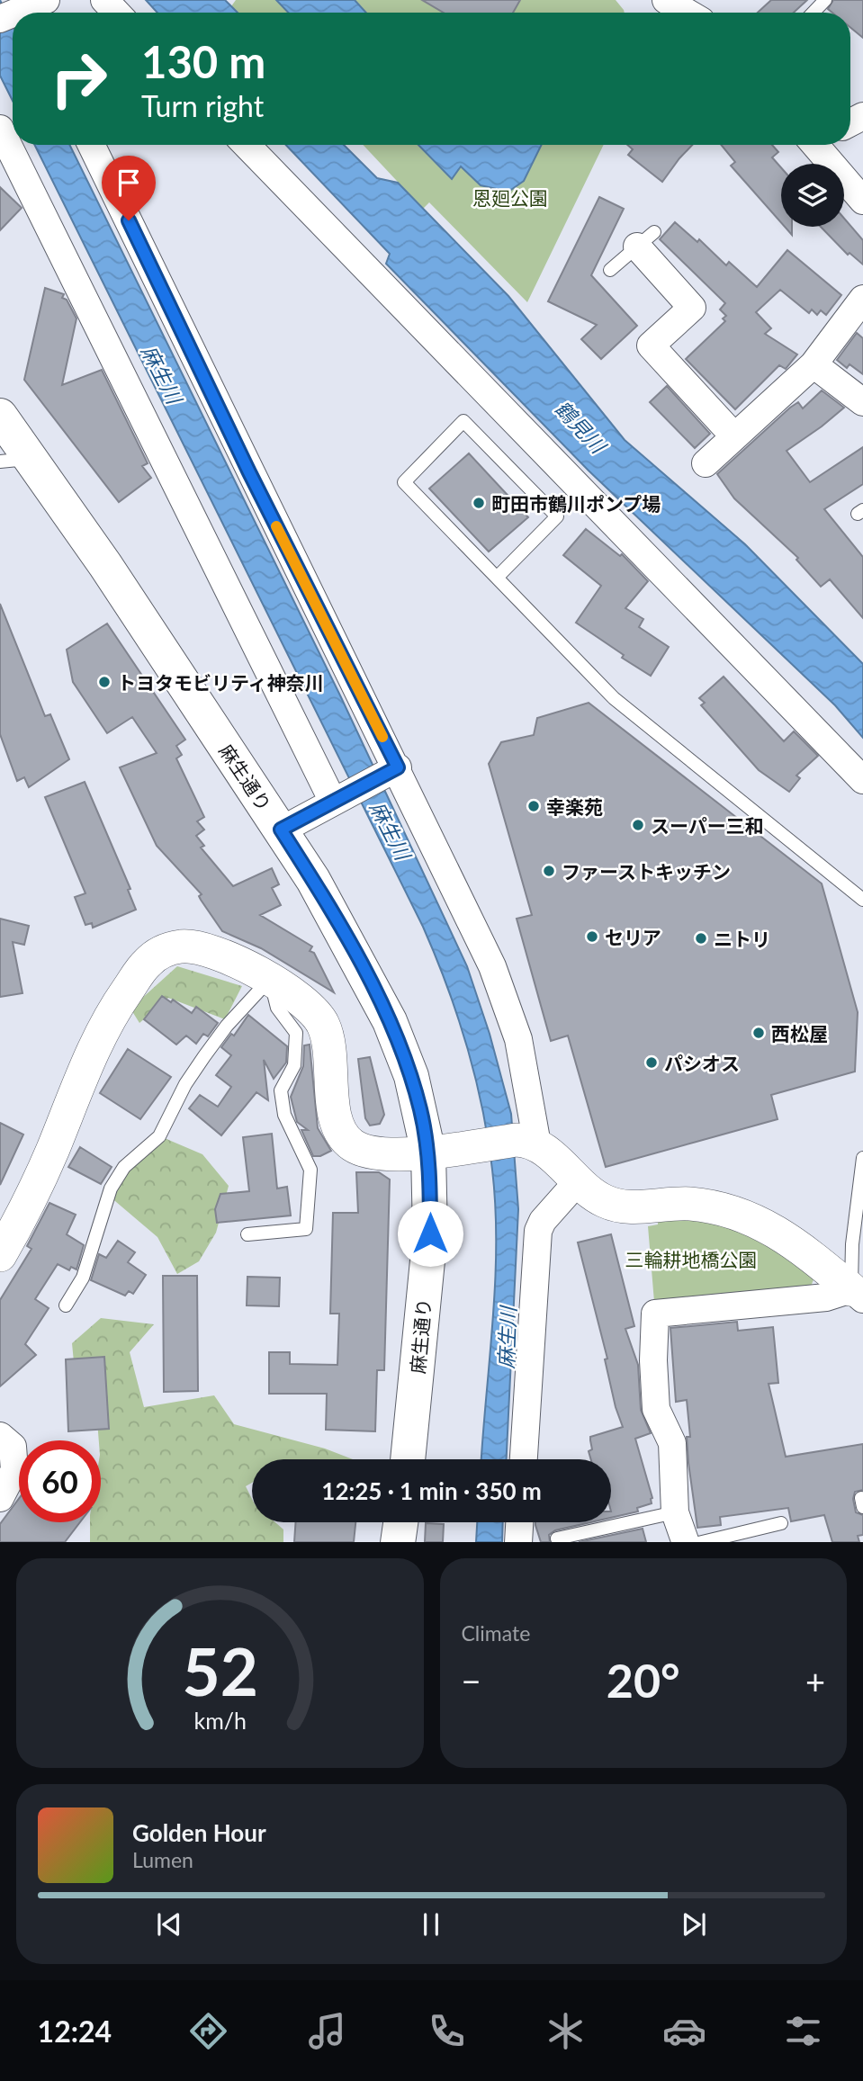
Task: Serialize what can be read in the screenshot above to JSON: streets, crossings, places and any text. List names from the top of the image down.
{
  "streets": {
    "main road": ["麻生通り"]
  },
  "water": ["麻生川", "鶴見川"],
  "parks": ["恩廻公園", "三輪耕地橋公園"],
  "places": [
    "町田市鶴川ポンプ場",
    "トヨタモビリティ神奈川",
    "幸楽苑",
    "スーパー三和",
    "ファーストキッチン",
    "セリア",
    "ニトリ",
    "西松屋",
    "パシオス"
  ],
  "page": {
    "turn": ["130 m", "Turn right"],
    "limit": "60",
    "trip": "12:25 · 1 min · 350 m",
    "tile": "Climate",
    "heat": ["−", "20°", "+"],
    "song": ["Golden Hour", "Lumen"],
    "tabs": "12:24",
    "gauge": ["52", "km/h"]
  }
}
